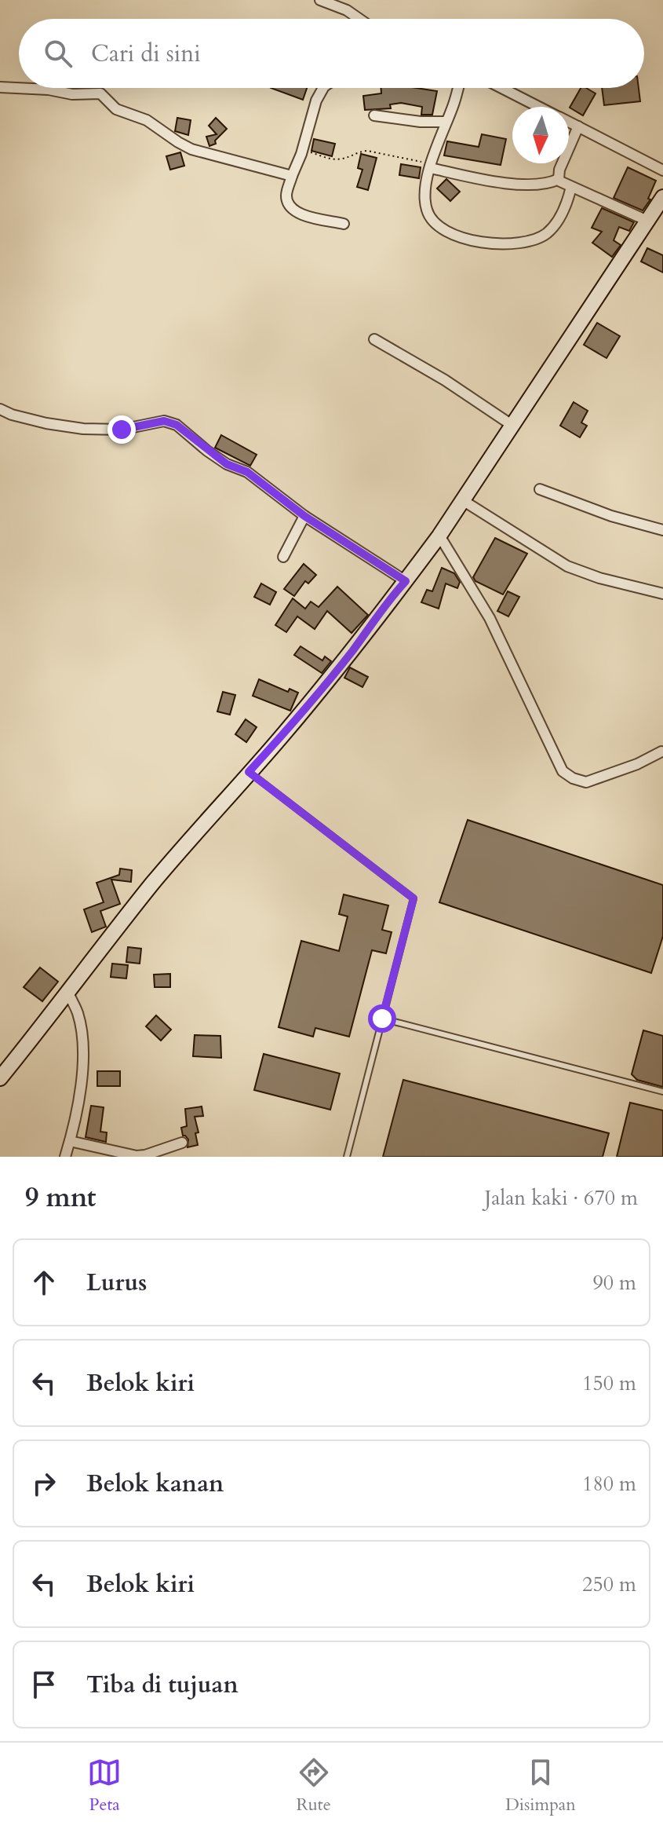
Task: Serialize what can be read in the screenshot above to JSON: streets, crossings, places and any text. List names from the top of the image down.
{
  "north": "bottom",
  "page": {
    "search": "Cari di sini",
    "heading": ["9 mnt", "Jalan kaki · 670 m"],
    "list": [
      ["Lurus", "90 m"],
      ["Belok kiri", "150 m"],
      ["Belok kanan", "180 m"],
      ["Belok kiri", "250 m"],
      "Tiba di tujuan"
    ],
    "nav": ["Peta", "Rute", "Disimpan"]
  }
}
